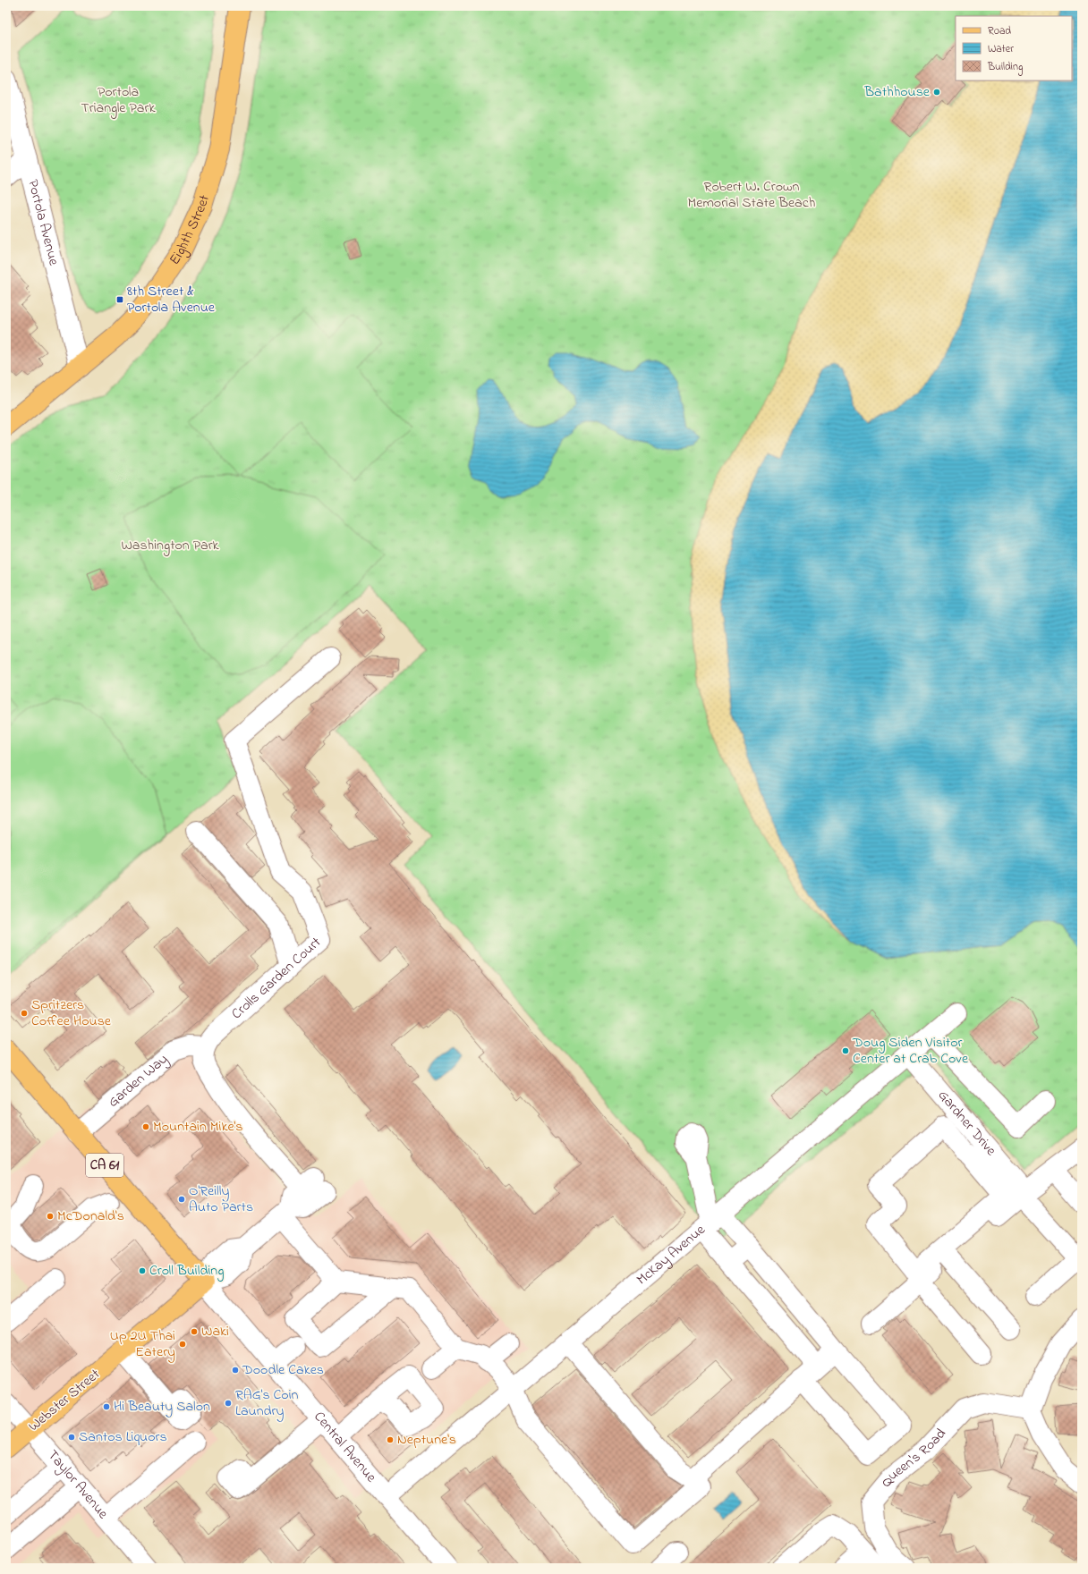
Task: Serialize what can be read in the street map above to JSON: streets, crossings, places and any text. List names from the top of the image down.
{
  "streets": {
    "main road": [
      "Eighth Street",
      "CA 61",
      "Webster Street",
      "Central Avenue"
    ],
    "street": [
      "Portola Avenue",
      "Crolls Garden Court",
      "Garden Way",
      "Gardner Drive",
      "McKay Avenue",
      "Queen's Road",
      "Taylor Avenue"
    ]
  },
  "crossings": [
    ["Portola Avenue", "Eighth Street"],
    ["Crolls Garden Court", "Garden Way"],
    ["Crolls Garden Court", "Webster Street"],
    ["Garden Way", "Webster Street"],
    ["Garden Way", "Central Avenue"],
    ["Gardner Drive", "McKay Avenue"],
    ["McKay Avenue", "Central Avenue"],
    ["Webster Street", "Central Avenue"],
    ["Webster Street", "Taylor Avenue"]
  ],
  "parks": ["Portola Triangle Park", "Robert W. Crown Memorial State Beach", "Washington Park"],
  "places": {
    "other": [
      "Bathhouse",
      "Spritzers Coffee House",
      "Doug Siden Visitor Center at Crab Cove",
      "Mountain Mike's",
      "O'Reilly Auto Parts",
      "McDonald's",
      "Croll Building",
      "Waki",
      "Up 2U Thai Eatery",
      "Doodle Cakes",
      "RAG's Coin Laundry",
      "Hi Beauty Salon",
      "Santos Liquors",
      "Neptune's"
    ],
    "transit": ["8th Street & Portola Avenue"]
  },
  "legend": ["Road", "Water", "Building"]
}
